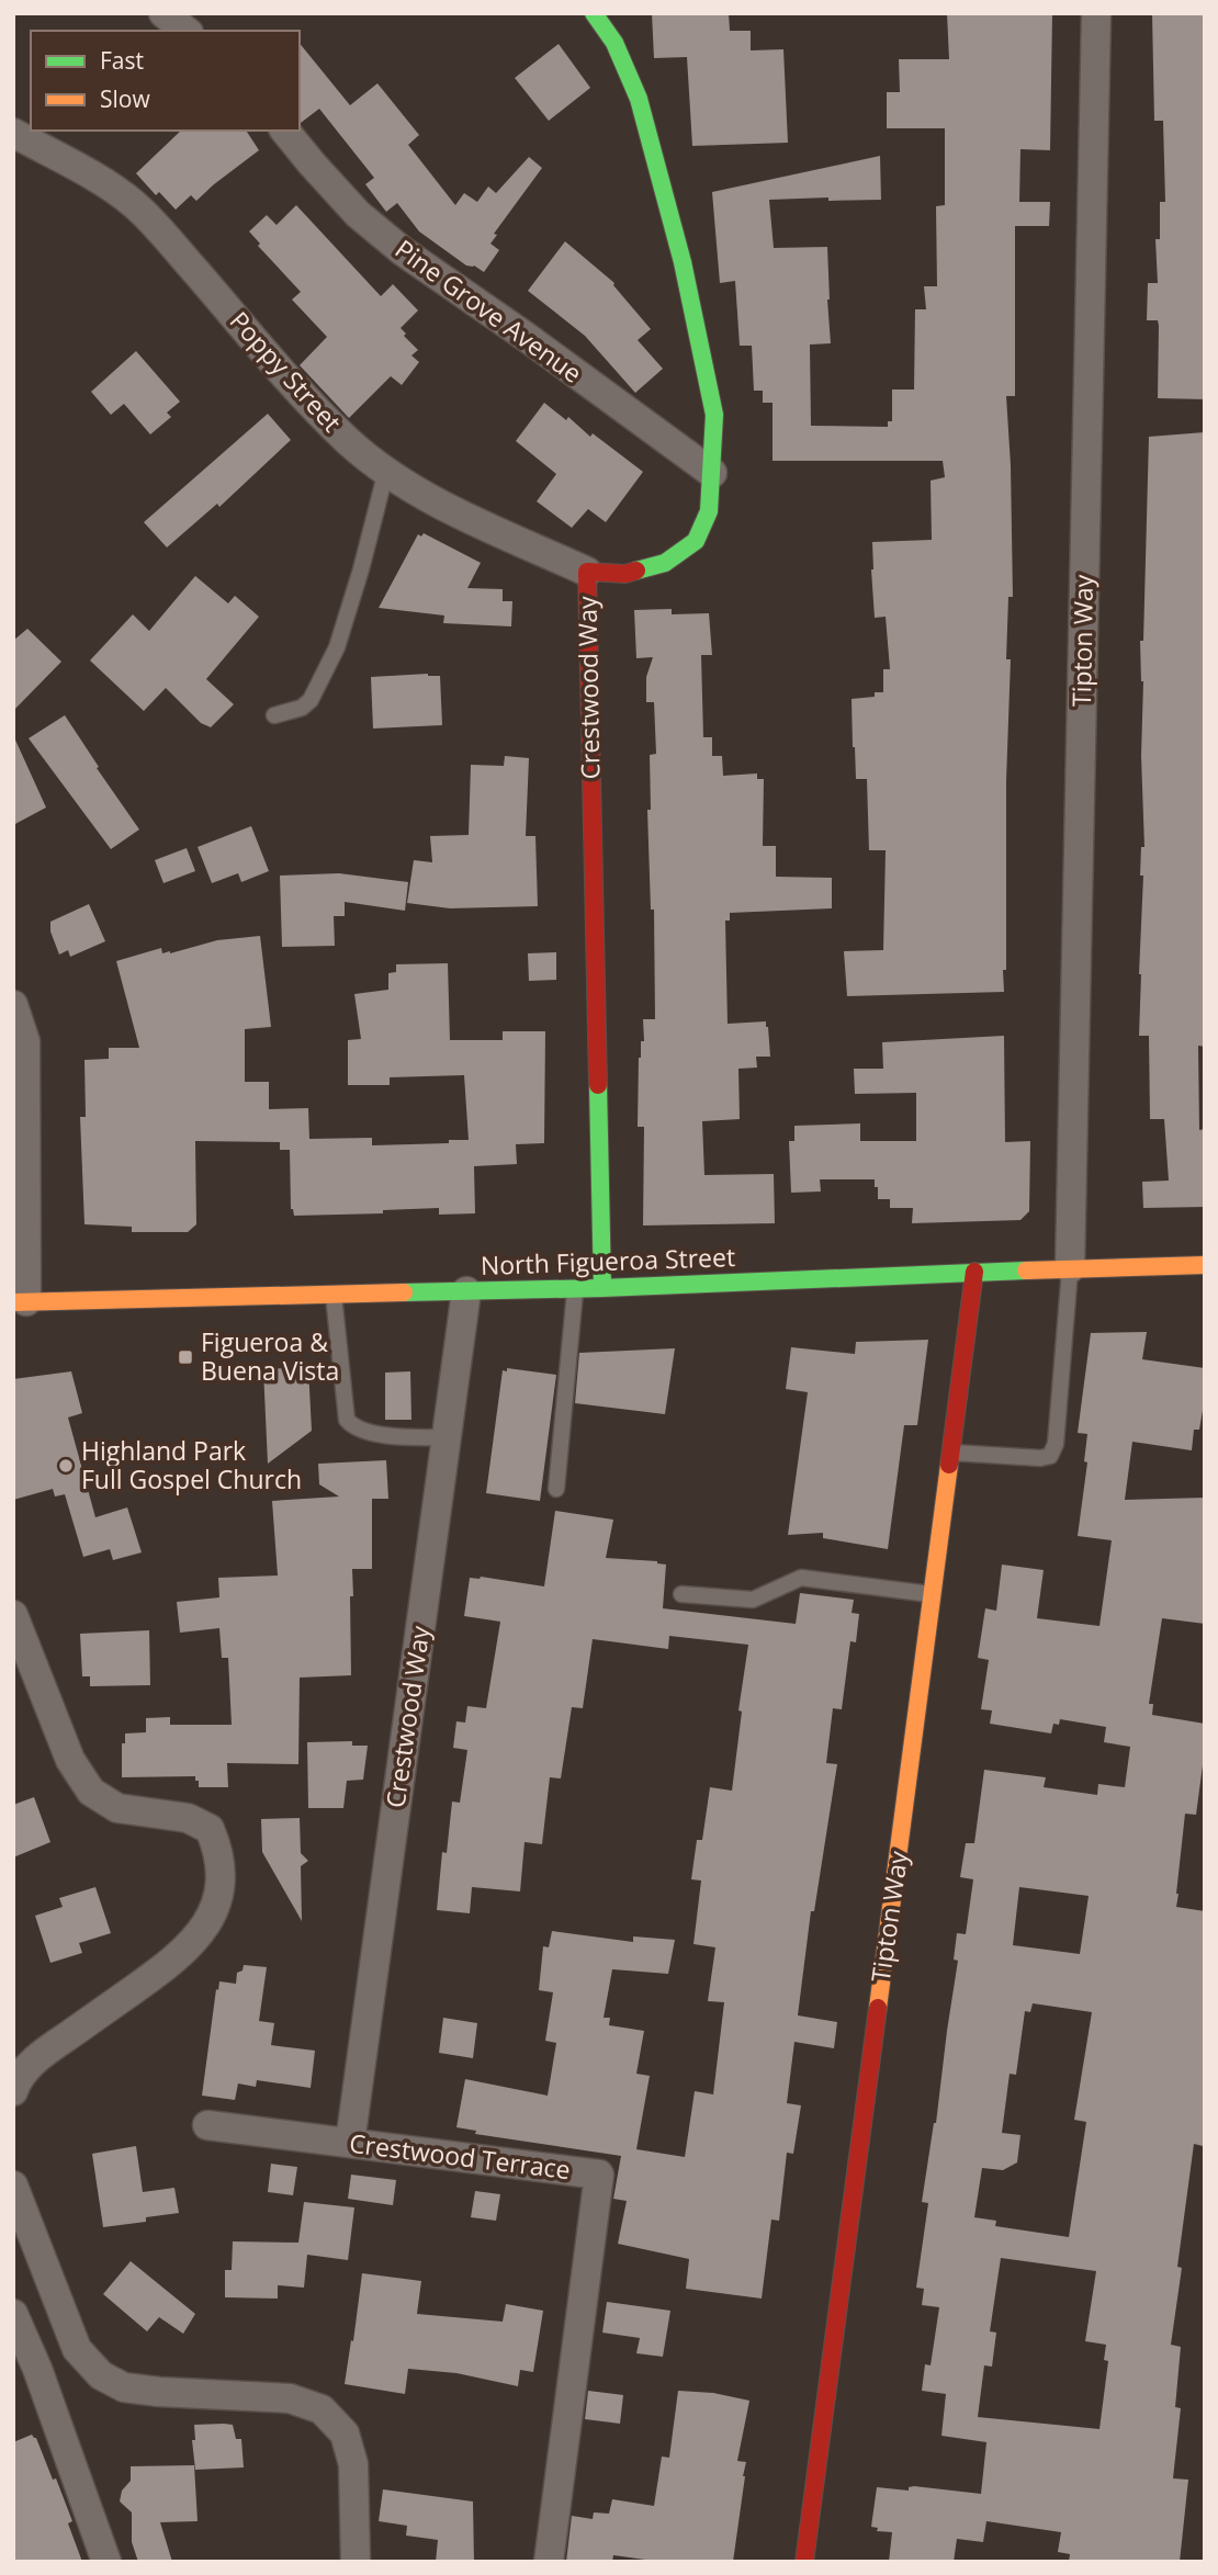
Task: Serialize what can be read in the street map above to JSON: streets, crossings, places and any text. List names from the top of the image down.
{
  "streets": {
    "street": [
      "Pine Grove Avenue",
      "Poppy Street",
      "Tipton Way",
      "Crestwood Way",
      "North Figueroa Street",
      "Crestwood Terrace"
    ]
  },
  "crossings": [
    ["Pine Grove Avenue", "Crestwood Way"],
    ["Poppy Street", "Crestwood Way"],
    ["Tipton Way", "North Figueroa Street"],
    ["Crestwood Way", "North Figueroa Street"],
    ["Crestwood Way", "Crestwood Terrace"]
  ],
  "places": {
    "transit": ["Figueroa & Buena Vista"],
    "other": ["Highland Park Full Gospel Church"]
  },
  "legend": ["Fast", "Slow"]
}
